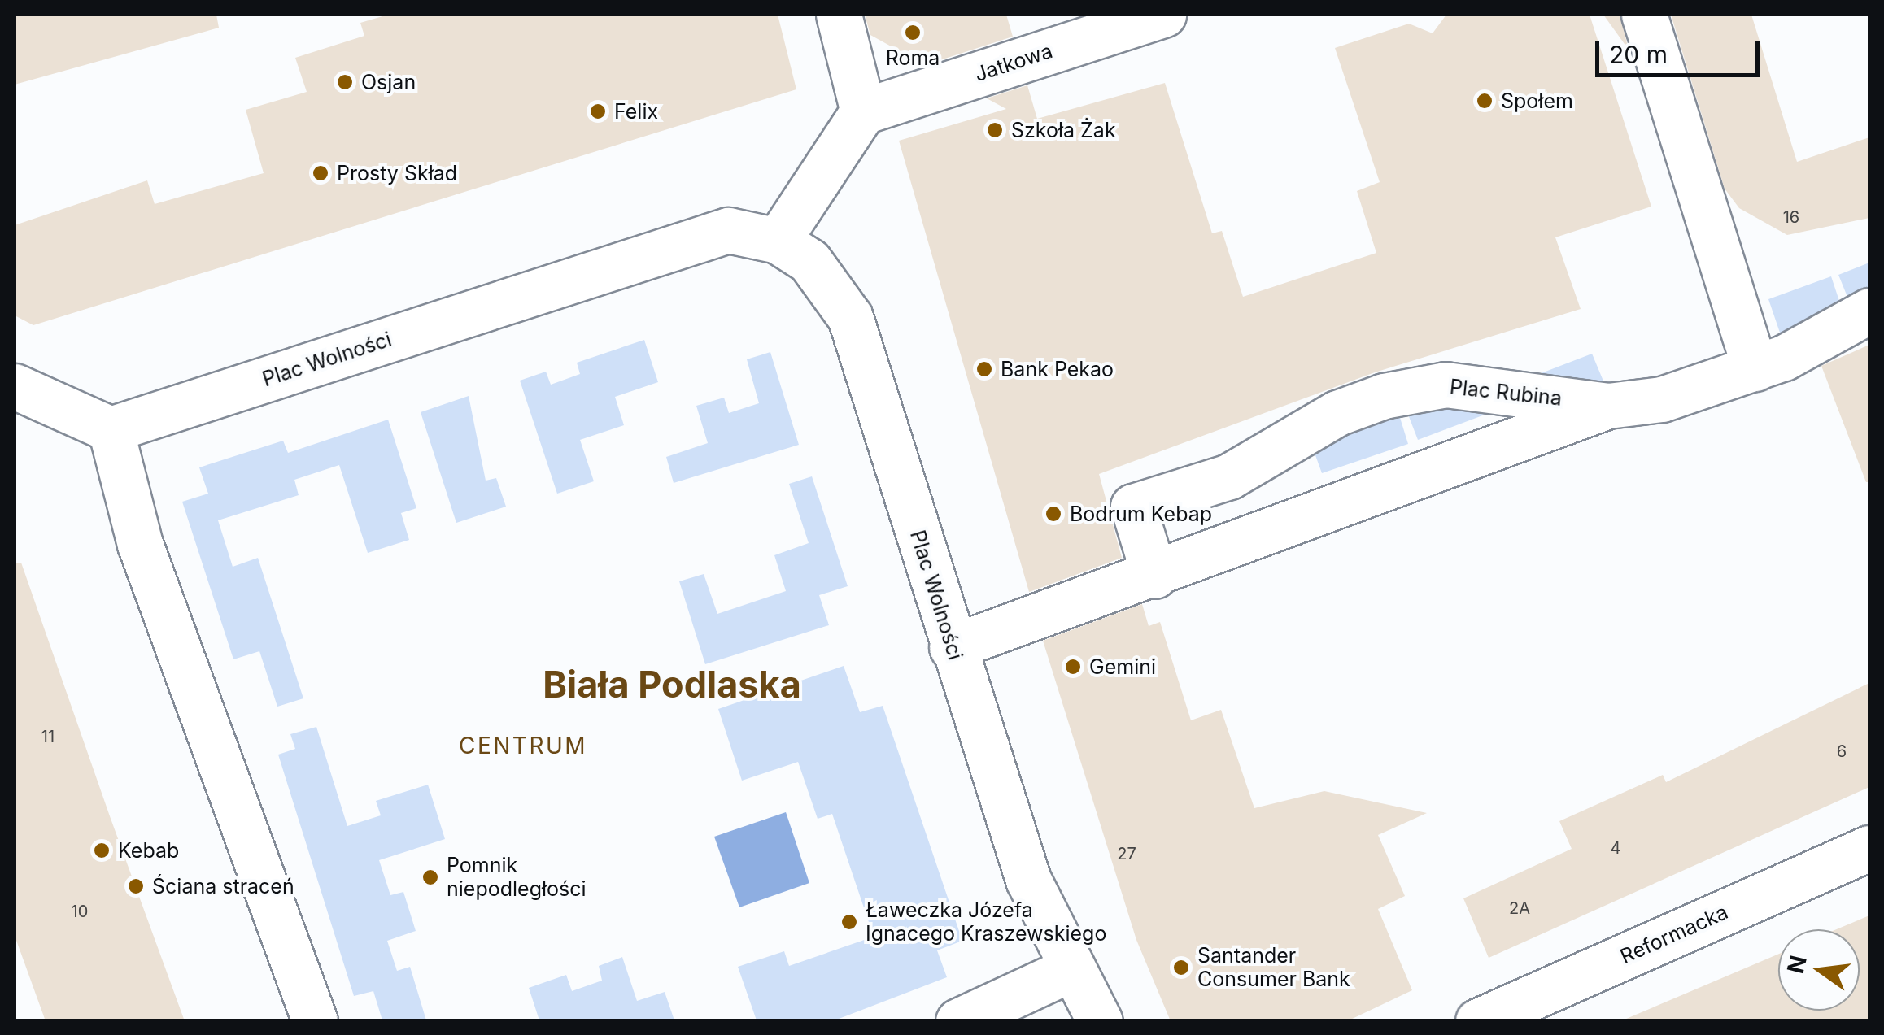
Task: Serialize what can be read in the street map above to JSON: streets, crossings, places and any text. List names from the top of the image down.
{
  "streets": {
    "street": [
      "Jatkowa",
      "Plac Wolności",
      "Plac Rubina",
      "Reformacka"
    ]
  },
  "crossings": [
    ["Plac Wolności", "Plac Rubina"]
  ],
  "districts": ["Biała Podlaska", "CENTRUM"],
  "places": [
    "Roma",
    "Osjan",
    "Społem",
    "Felix",
    "Szkoła Żak",
    "Prosty Skład",
    "Bank Pekao",
    "Bodrum Kebap",
    "Gemini",
    "Kebab",
    "Pomnik niepodległości",
    "Ściana straceń",
    "Ławeczka Józefa Ignacego Kraszewskiego",
    "Santander Consumer Bank"
  ],
  "house_numbers": [
    "16",
    "11",
    "6",
    "4",
    "27",
    "2A",
    "10"
  ],
  "scale_bar": "20 m",
  "north": "left"
}
